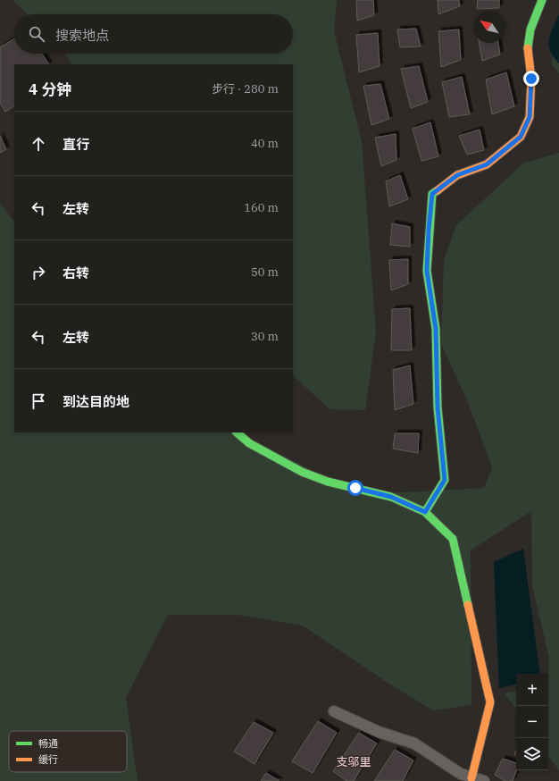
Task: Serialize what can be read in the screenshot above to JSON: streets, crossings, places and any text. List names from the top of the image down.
{
  "districts": ["支邬里"],
  "legend": ["畅通", "缓行"],
  "north": "top left",
  "page": {
    "search": "搜索地点",
    "heading": ["4 分钟", "步行 · 280 m"],
    "list": [
      ["直行", "40 m"],
      ["左转", "160 m"],
      ["右转", "50 m"],
      ["左转", "30 m"],
      "到达目的地"
    ],
    "map_buttons": ["+", "−"]
  }
}
